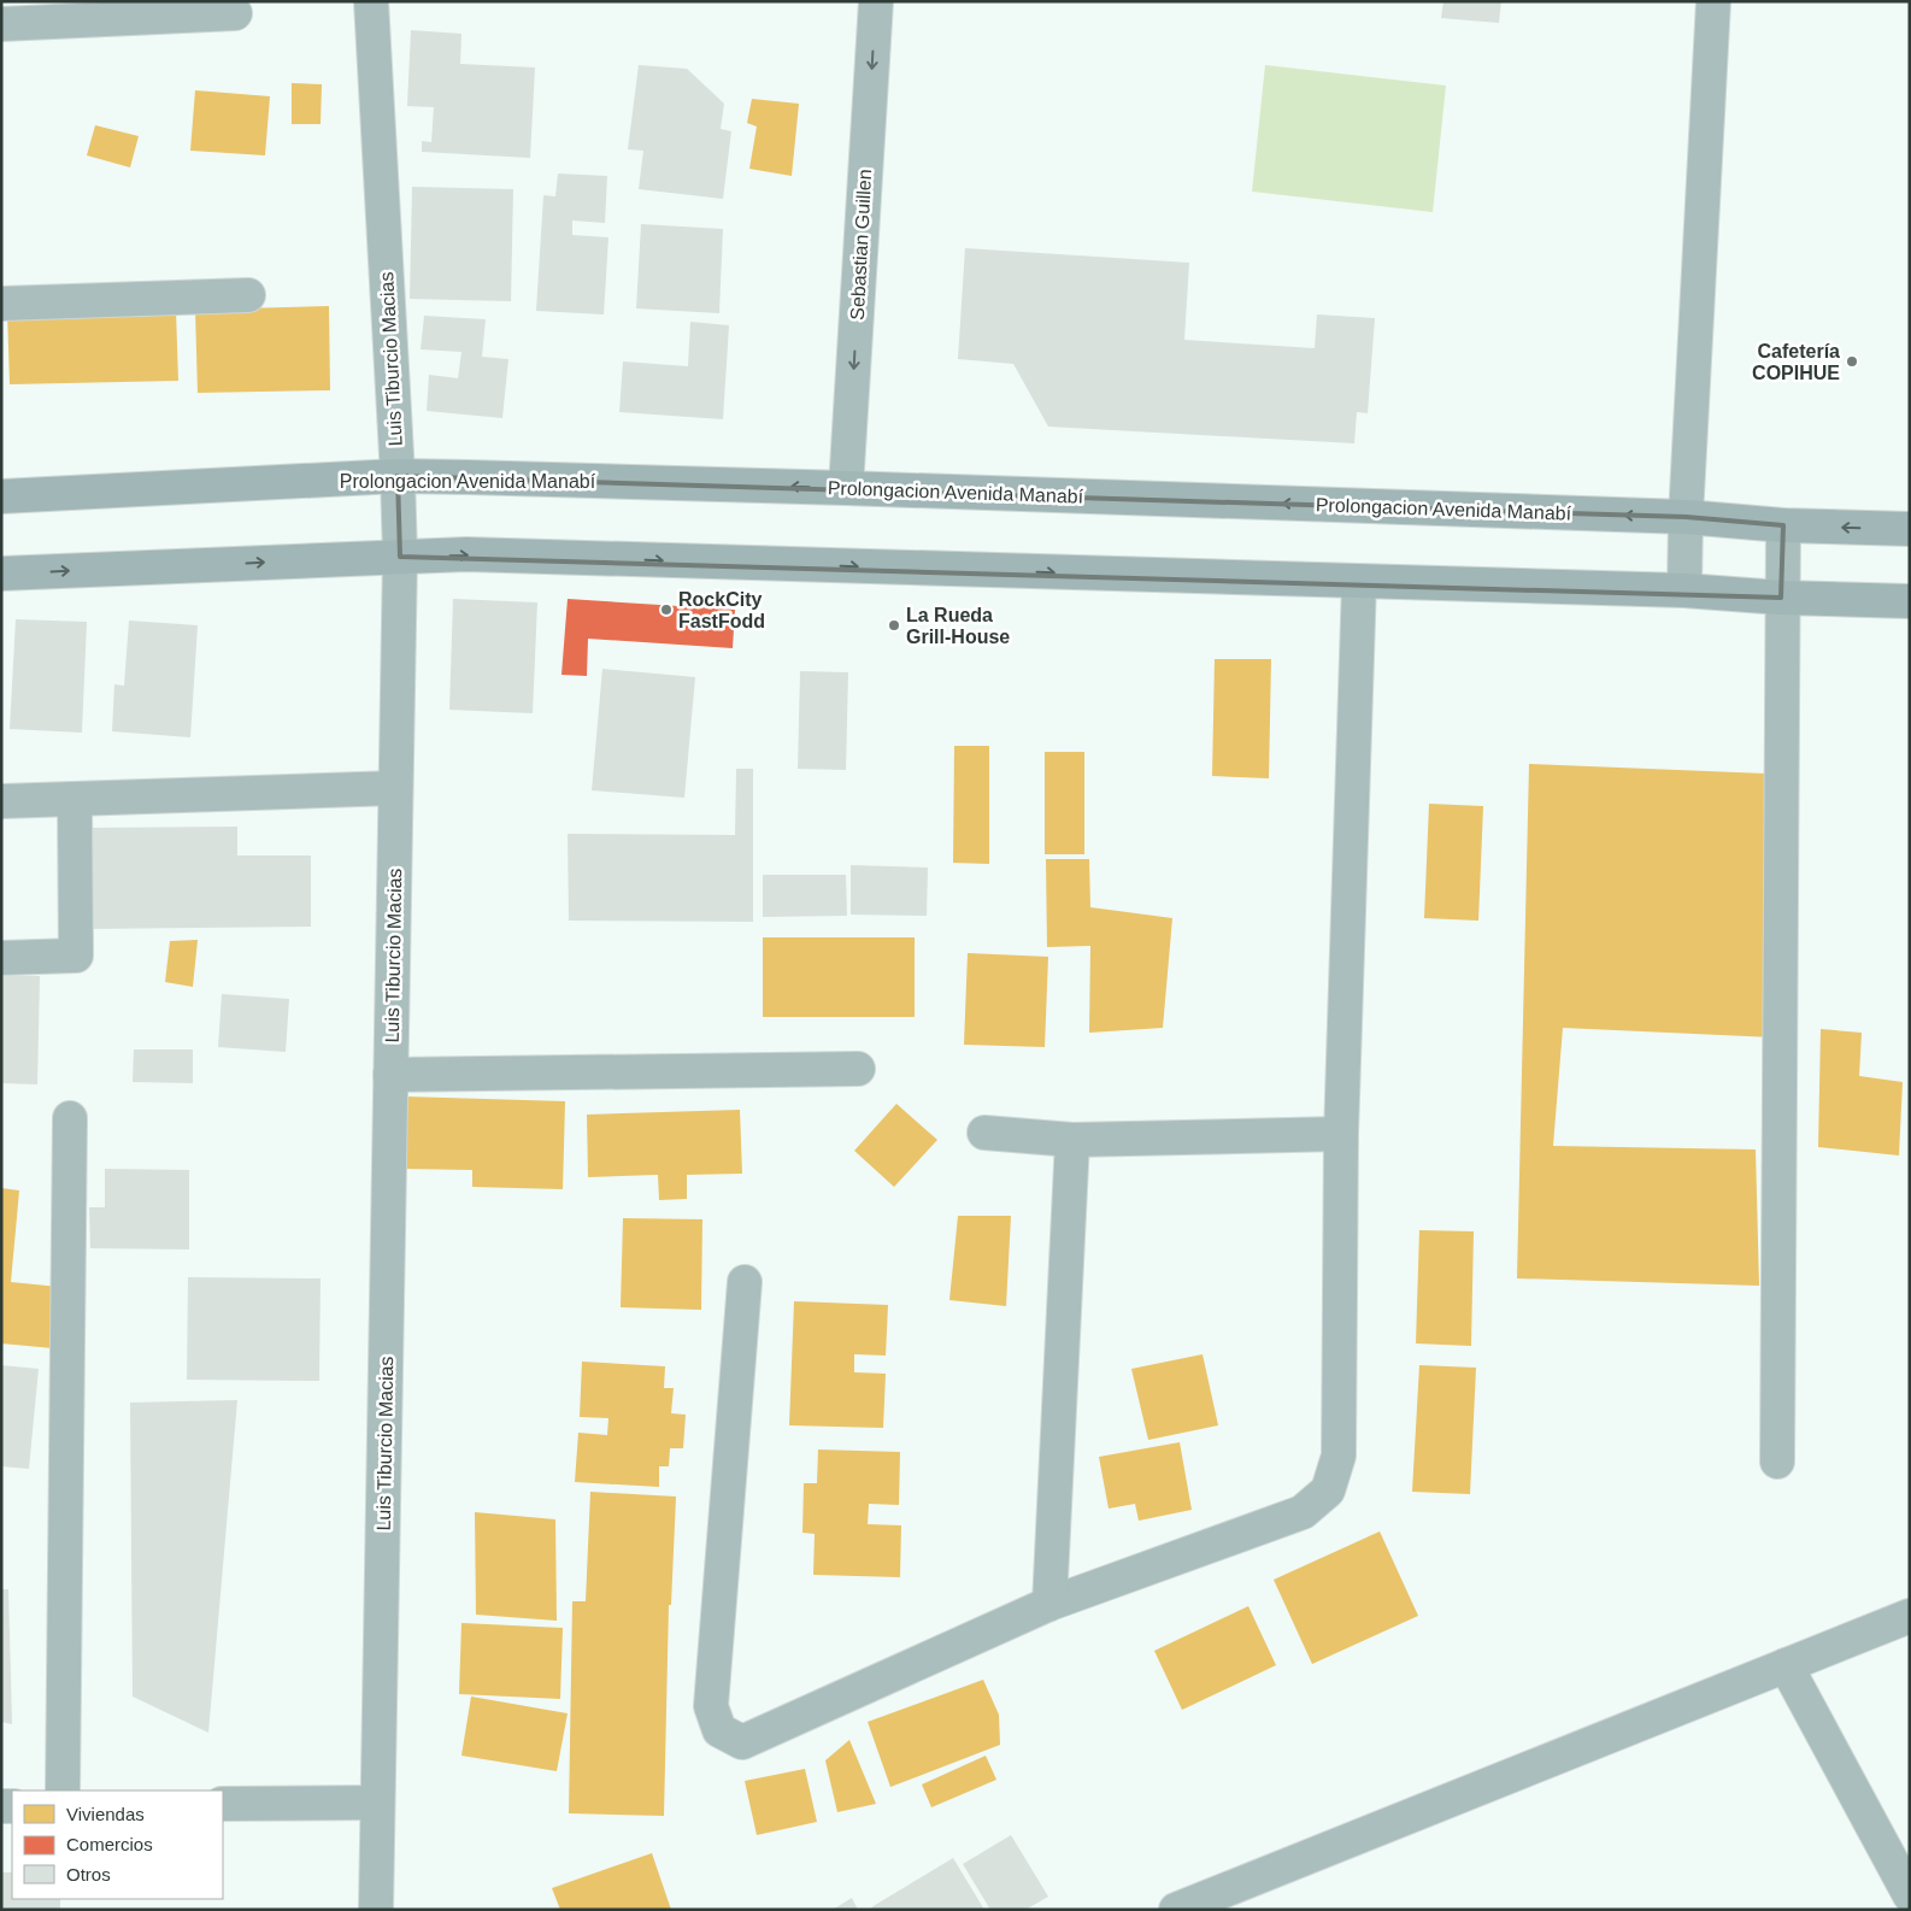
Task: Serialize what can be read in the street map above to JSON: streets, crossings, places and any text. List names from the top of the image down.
{
  "streets": {
    "main road": ["Prolongacion Avenida Manabí"],
    "street": ["Sebastian Guillen", "Luis Tiburcio Macias"]
  },
  "crossings": [
    ["Sebastian Guillen", "Prolongacion Avenida Manabí"],
    ["Luis Tiburcio Macias", "Prolongacion Avenida Manabí"]
  ],
  "one_way": ["Sebastian Guillen"],
  "places": ["Cafetería COPIHUE", "RockCity FastFodd", "La Rueda Grill-House"],
  "legend": ["Viviendas", "Comercios", "Otros"]
}
